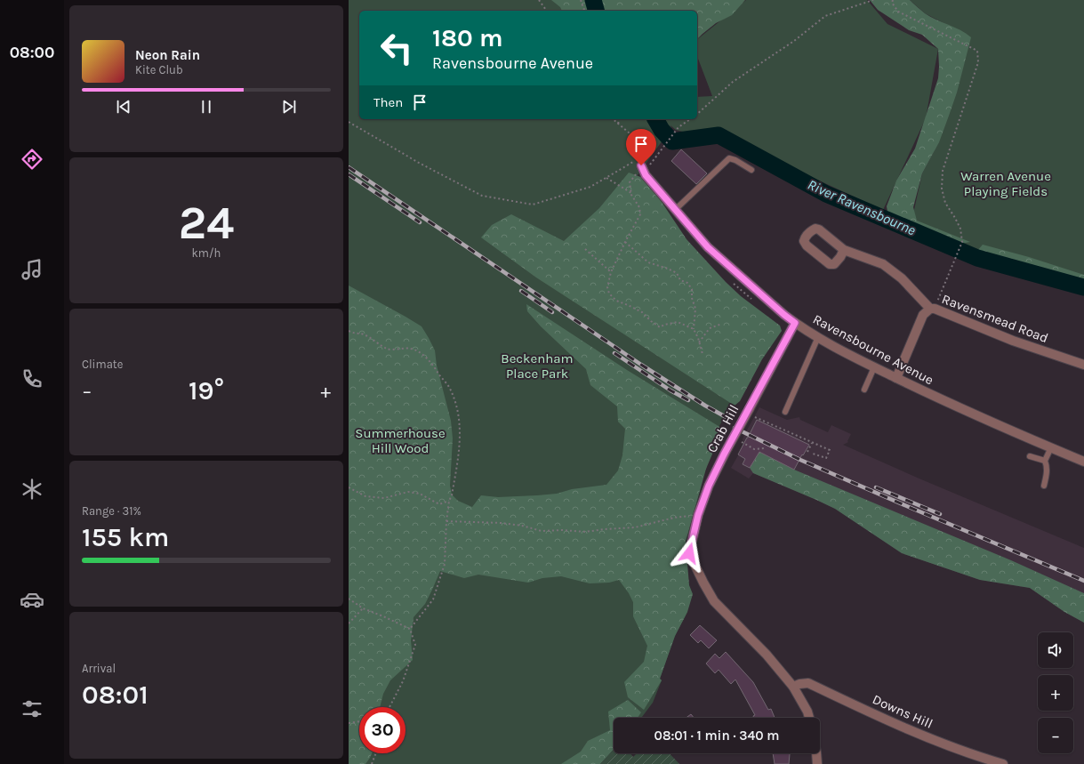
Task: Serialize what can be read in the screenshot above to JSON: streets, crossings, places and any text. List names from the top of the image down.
{
  "streets": {
    "street": [
      "Ravensmead Road",
      "Ravensbourne Avenue",
      "Crab Hill",
      "Downs Hill"
    ]
  },
  "crossings": [
    ["Ravensmead Road", "Ravensbourne Avenue"],
    ["Ravensbourne Avenue", "Crab Hill"],
    ["Crab Hill", "Downs Hill"]
  ],
  "water": ["River Ravensbourne"],
  "parks": ["Warren Avenue Playing Fields", "Beckenham Place Park", "Summerhouse Hill Wood"],
  "page": {
    "tabs": "08:00",
    "turn": ["180 m", "Ravensbourne Avenue"],
    "song": ["Neon Rain", "Kite Club"],
    "then": "Then",
    "tile": [
      ["24", "km/h"],
      "Climate",
      ["Range · 31%", "155 km"],
      ["Arrival", "08:01"]
    ],
    "heat": ["−", "19°", "+"],
    "map_buttons": ["+", "−"],
    "limit": "30",
    "trip": "08:01 · 1 min · 340 m"
  }
}
